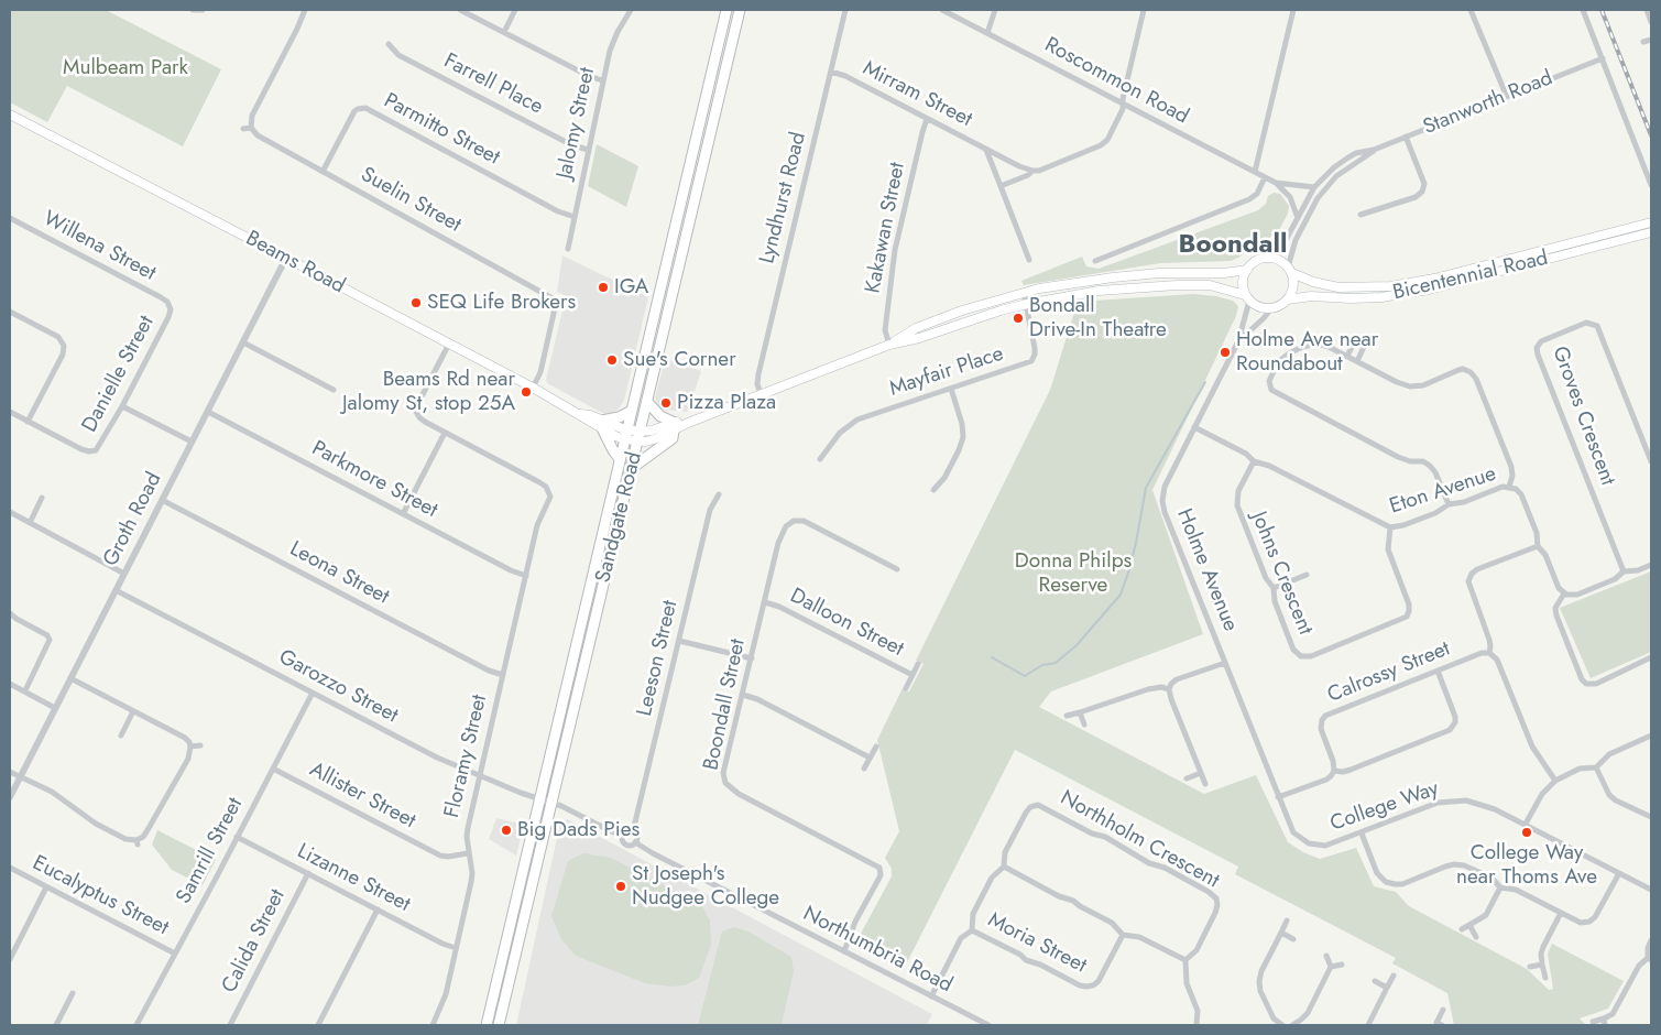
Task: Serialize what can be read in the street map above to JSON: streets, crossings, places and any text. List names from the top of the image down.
{
  "streets": {
    "highway": ["Sandgate Road"],
    "main road": ["Beams Road", "Bicentennial Road"],
    "street": [
      "Roscommon Road",
      "Farrell Place",
      "Mirram Street",
      "Stanworth Road",
      "Jalomy Street",
      "Parmitto Street",
      "Lyndhurst Road",
      "Suelin Street",
      "Kakawan Street",
      "Willena Street",
      "Mayfair Place",
      "Danielle Street",
      "Groves Crescent",
      "Parkmore Street",
      "Eton Avenue",
      "Groth Road",
      "Holme Avenue",
      "Leona Street",
      "Johns Crescent",
      "Dalloon Street",
      "Leeson Street",
      "Calrossy Street",
      "Garozzo Street",
      "Boondall Street",
      "Floramy Street",
      "Allister Street",
      "College Way",
      "Northholm Crescent",
      "Samrill Street",
      "Lizanne Street",
      "Eucalyptus Street",
      "Calida Street",
      "Moria Street",
      "Northumbria Road"
    ]
  },
  "crossings": [
    ["Roscommon Road", "Stanworth Road"],
    ["Farrell Place", "Jalomy Street"],
    ["Mirram Street", "Lyndhurst Road"],
    ["Mirram Street", "Kakawan Street"],
    ["Stanworth Road", "Bicentennial Road"],
    ["Stanworth Road", "Holme Avenue"],
    ["Jalomy Street", "Parmitto Street"],
    ["Parmitto Street", "Suelin Street"],
    ["Suelin Street", "Beams Road"],
    ["Willena Street", "Danielle Street"],
    ["Beams Road", "Sandgate Road"],
    ["Beams Road", "Groth Road"],
    ["Bicentennial Road", "Holme Avenue"],
    ["Parkmore Street", "Groth Road"],
    ["Parkmore Street", "Floramy Street"],
    ["Eton Avenue", "Holme Avenue"],
    ["Eton Avenue", "Johns Crescent"],
    ["Sandgate Road", "Garozzo Street"],
    ["Groth Road", "Leona Street"],
    ["Groth Road", "Garozzo Street"],
    ["Holme Avenue", "College Way"],
    ["Leona Street", "Floramy Street"],
    ["Dalloon Street", "Boondall Street"],
    ["Leeson Street", "Northumbria Road"],
    ["Garozzo Street", "Floramy Street"],
    ["Garozzo Street", "Samrill Street"],
    ["Boondall Street", "Northumbria Road"],
    ["Floramy Street", "Allister Street"],
    ["Floramy Street", "Lizanne Street"],
    ["Allister Street", "Samrill Street"],
    ["Northholm Crescent", "Moria Street"],
    ["Northholm Crescent", "Northumbria Road"],
    ["Samrill Street", "Lizanne Street"],
    ["Samrill Street", "Eucalyptus Street"],
    ["Lizanne Street", "Calida Street"]
  ],
  "districts": ["Boondall"],
  "parks": ["Mulbeam Park", "Donna Philps Reserve"],
  "places": [
    "IGA",
    "SEQ Life Brokers",
    "Bondall Drive-In Theatre",
    "Holme Ave near Roundabout",
    "Sue's Corner",
    "Beams Rd near Jalomy St, stop 25A",
    "Pizza Plaza",
    "Big Dads Pies",
    "College Way near Thoms Ave",
    "St Joseph's Nudgee College"
  ]
}
